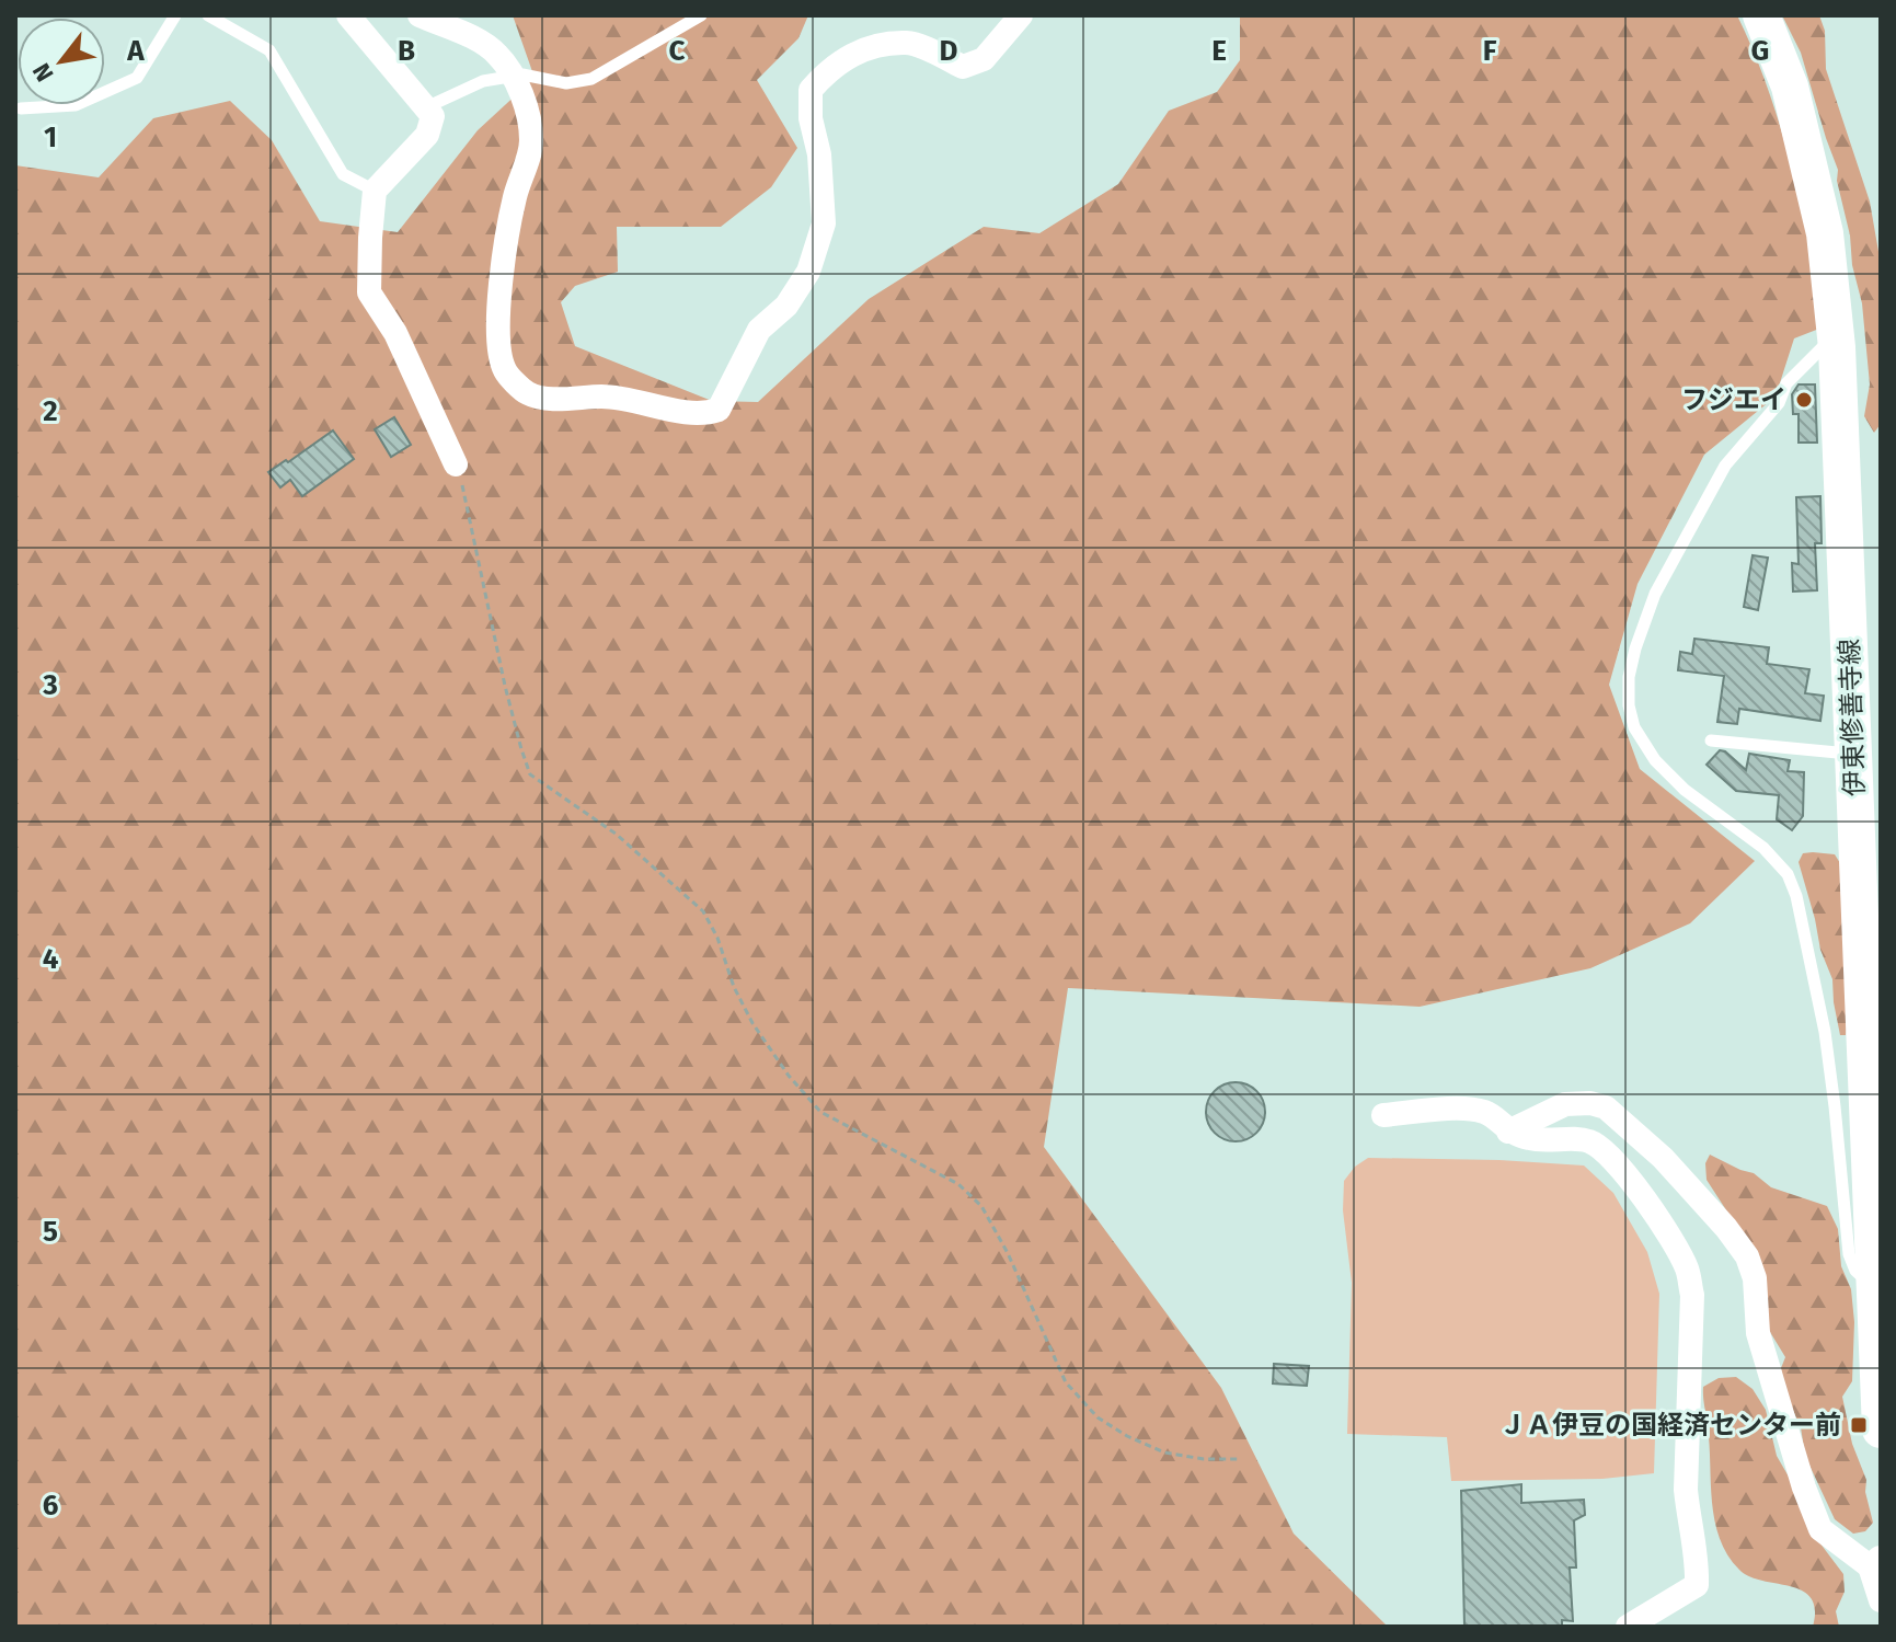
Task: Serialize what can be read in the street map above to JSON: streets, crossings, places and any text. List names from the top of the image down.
{
  "streets": {
    "main road": ["伊東修善寺線"]
  },
  "places": {
    "other": ["フジエイ"],
    "transit": ["ＪＡ伊豆の国経済センター前"]
  },
  "north": "bottom left",
  "grid": {
    "columns": [
      "A",
      "B",
      "C",
      "D",
      "E",
      "F",
      "G"
    ],
    "rows": [
      "1",
      "2",
      "3",
      "4",
      "5",
      "6"
    ]
  }
}
